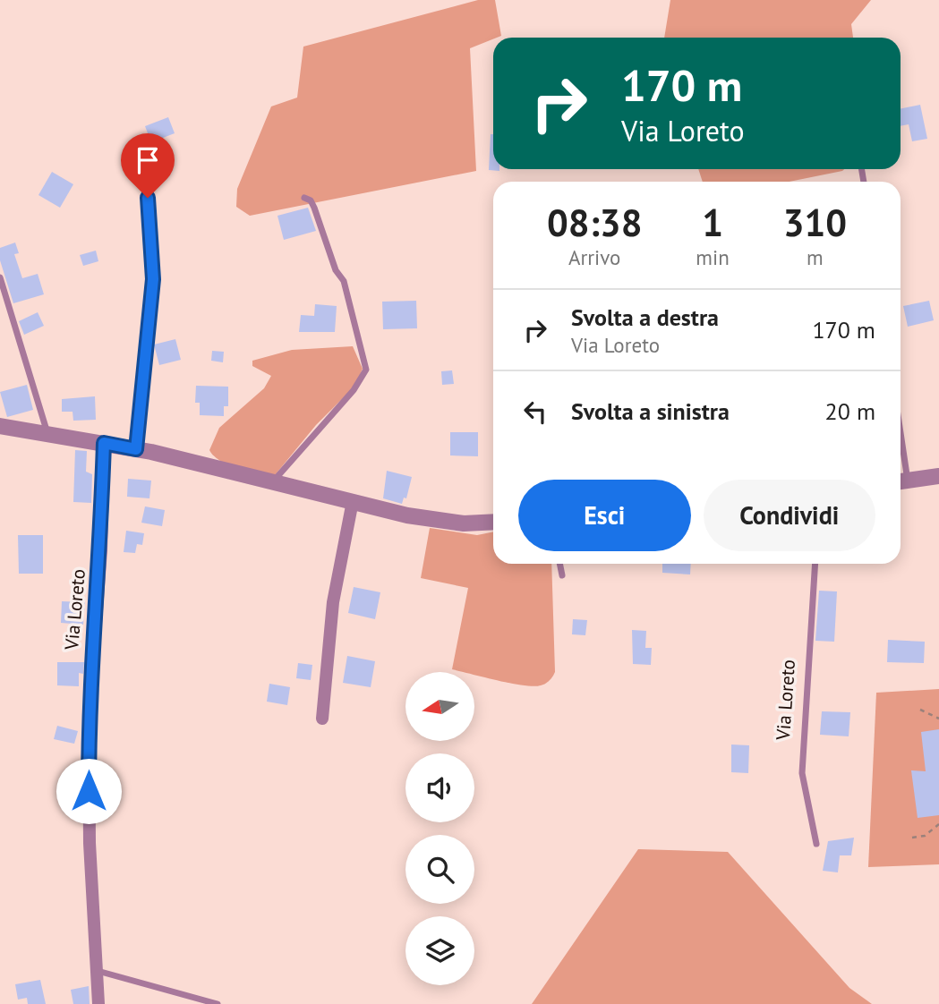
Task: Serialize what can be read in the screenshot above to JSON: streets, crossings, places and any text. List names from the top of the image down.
{
  "streets": {
    "street": ["Via Loreto"]
  },
  "north": "left",
  "page": {
    "turn": ["170 m", "Via Loreto"],
    "eta": [
      "08:38",
      "Arrivo",
      "1",
      "min",
      "310",
      "m"
    ],
    "list": [
      {
        "name": "Svolta a destra",
        "note": "Via Loreto",
        "value": "170 m"
      },
      {
        "name": "Svolta a sinistra",
        "value": "20 m"
      }
    ],
    "buttons": ["Esci", "Condividi"]
  }
}
